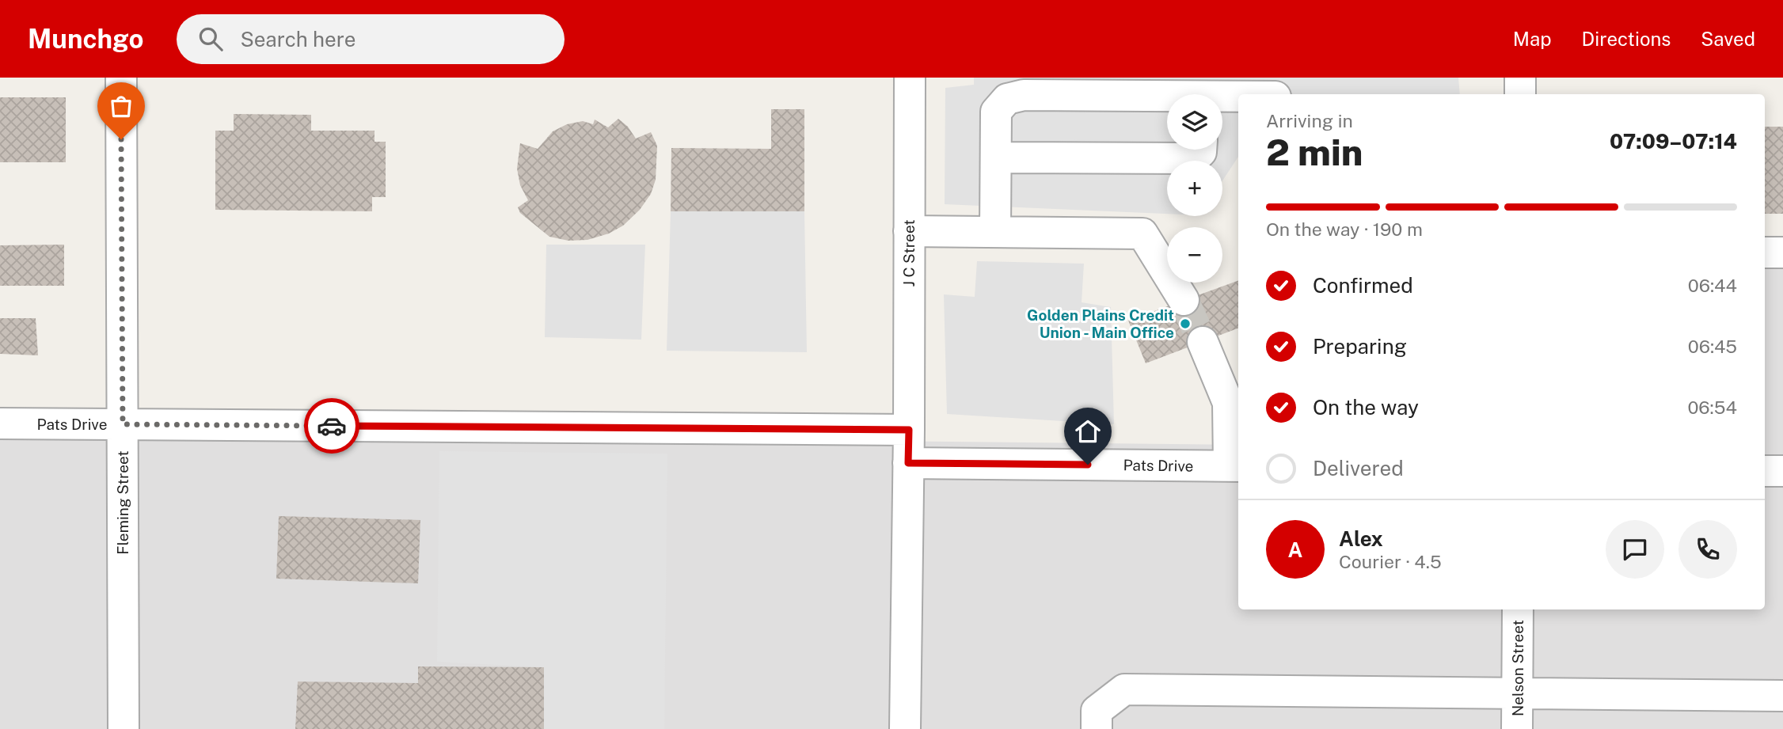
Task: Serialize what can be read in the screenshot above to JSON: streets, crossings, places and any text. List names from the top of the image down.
{
  "streets": {
    "street": [
      "J C Street",
      "Pats Drive",
      "Fleming Street",
      "Nelson Street"
    ]
  },
  "crossings": [
    ["J C Street", "Pats Drive"],
    ["Pats Drive", "Fleming Street"]
  ],
  "places": ["Golden Plains Credit Union - Main Office"],
  "page": {
    "header": "Munchgo",
    "search": "Search here",
    "nav": ["Map", "Directions", "Saved"],
    "map_buttons": ["+", "−"],
    "heading": ["2 min", "Arriving in", "07:09–07:14"],
    "panel": ["Alex", "Courier · 4.5"],
    "bar": "On the way · 190 m",
    "list": [
      ["Confirmed", "06:44"],
      ["Preparing", "06:45"],
      ["On the way", "06:54"],
      "Delivered"
    ],
    "round": "A"
  }
}
